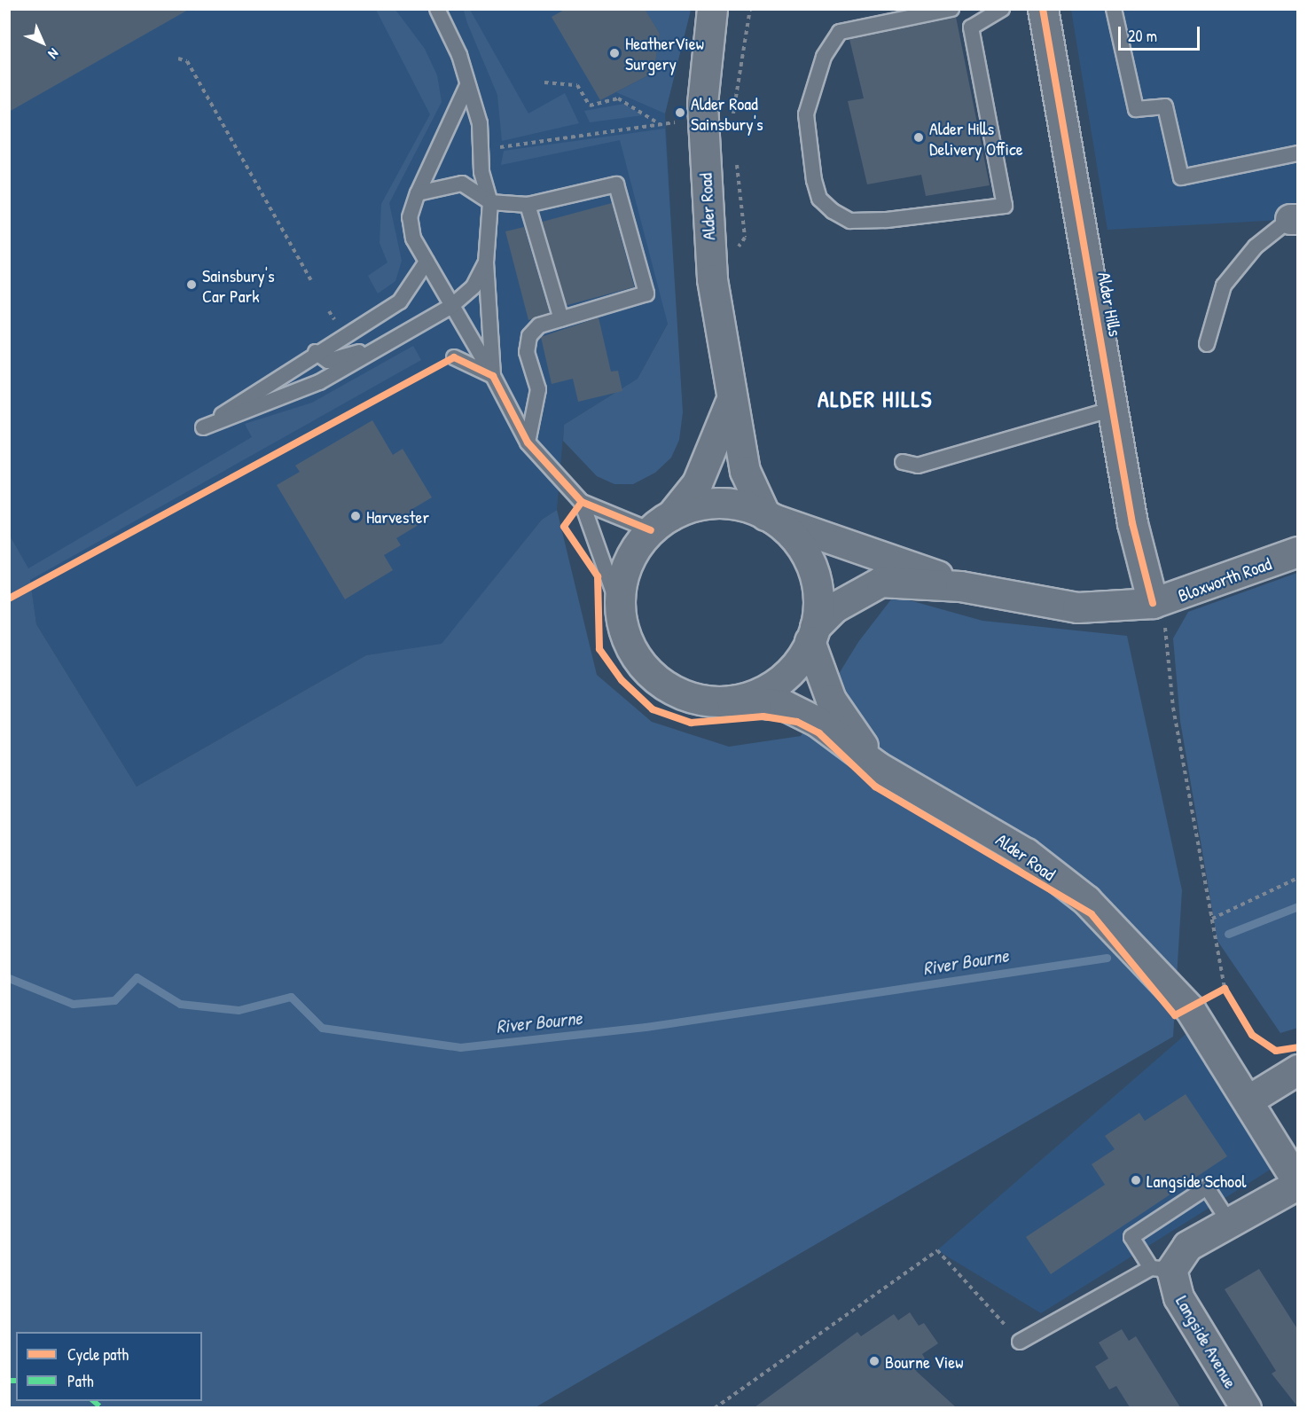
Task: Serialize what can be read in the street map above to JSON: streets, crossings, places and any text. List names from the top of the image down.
{
  "streets": {
    "main road": [
      "Alder Road",
      "Alder Hills",
      "Bloxworth Road",
      "Langside Avenue"
    ]
  },
  "crossings": [
    ["Alder Road", "Bloxworth Road"],
    ["Alder Hills", "Bloxworth Road"]
  ],
  "districts": ["ALDER HILLS"],
  "water": ["River Bourne"],
  "places": [
    "HeatherView Surgery",
    "Alder Road Sainsbury's",
    "Alder Hills Delivery Office",
    "Sainsbury's Car Park",
    "Harvester",
    "Langside School",
    "Bourne View"
  ],
  "legend": ["Cycle path", "Path"],
  "scale_bar": "20 m",
  "north": "bottom right"
}
